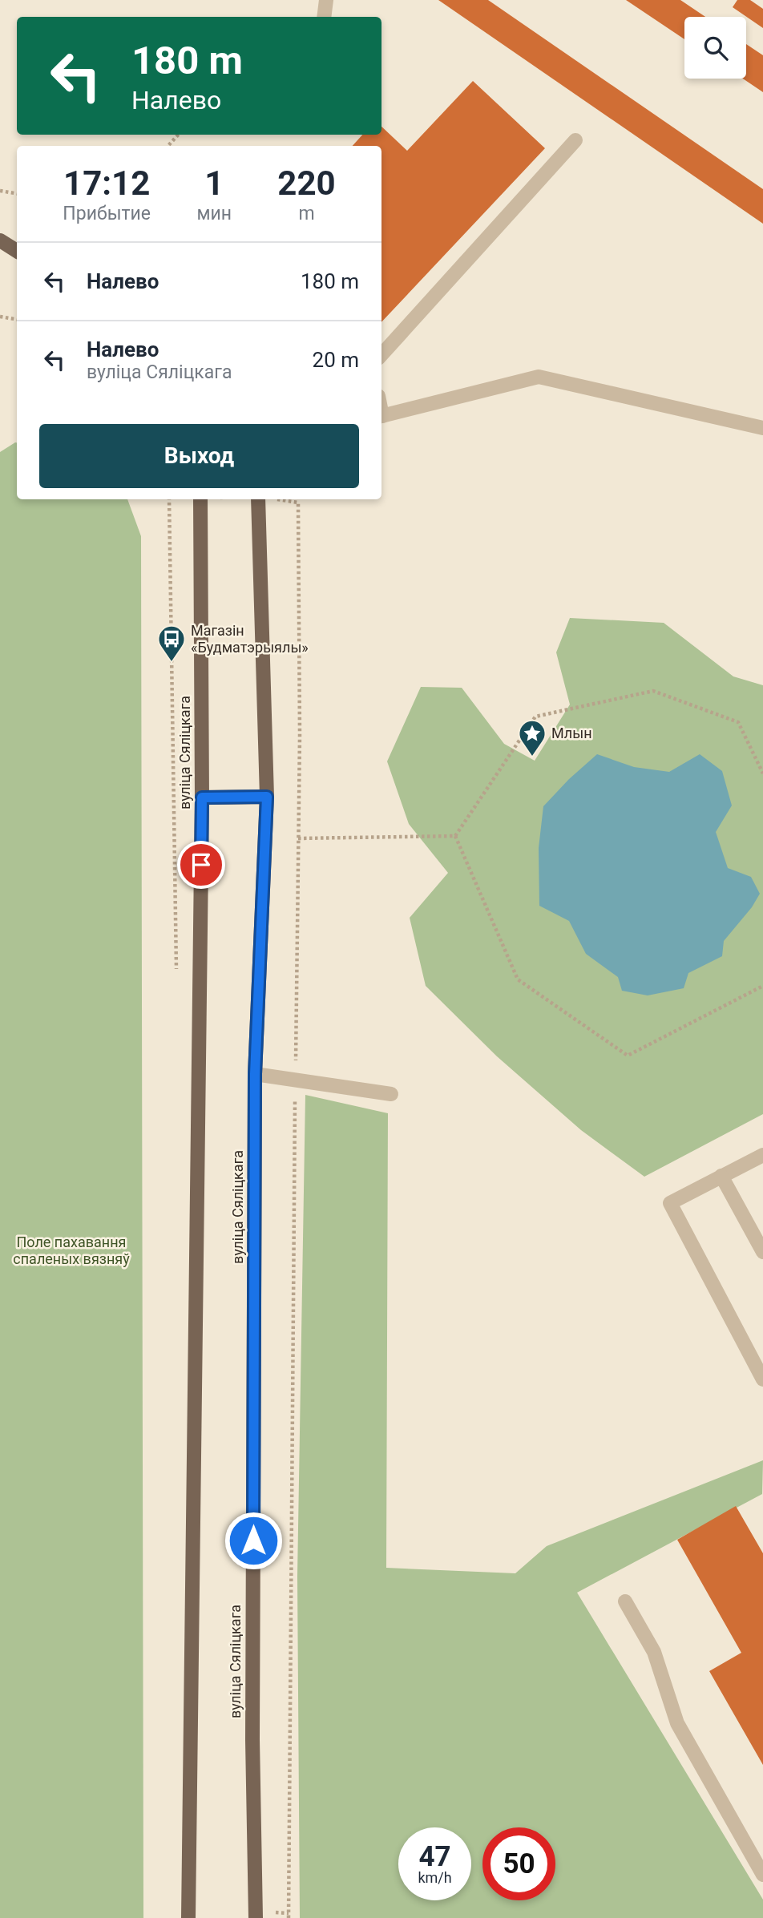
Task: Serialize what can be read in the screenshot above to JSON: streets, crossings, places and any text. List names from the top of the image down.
{
  "streets": {
    "main road": ["вуліца Сяліцкага"]
  },
  "parks": ["Поле пахавання спаленых вязняў"],
  "places": {
    "bus stop": ["Магазін «Будматэрыялы»"],
    "place": ["Млын"]
  },
  "page": {
    "turn": ["180 m", "Налево"],
    "eta": [
      "17:12",
      "Прибытие",
      "1",
      "мин",
      "220",
      "m"
    ],
    "list": [
      {
        "name": "Налево",
        "value": "180 m"
      },
      {
        "name": "Налево",
        "note": "вуліца Сяліцкага",
        "value": "20 m"
      }
    ],
    "buttons": "Выход",
    "speed": "47 km/h",
    "limit": "50"
  }
}
